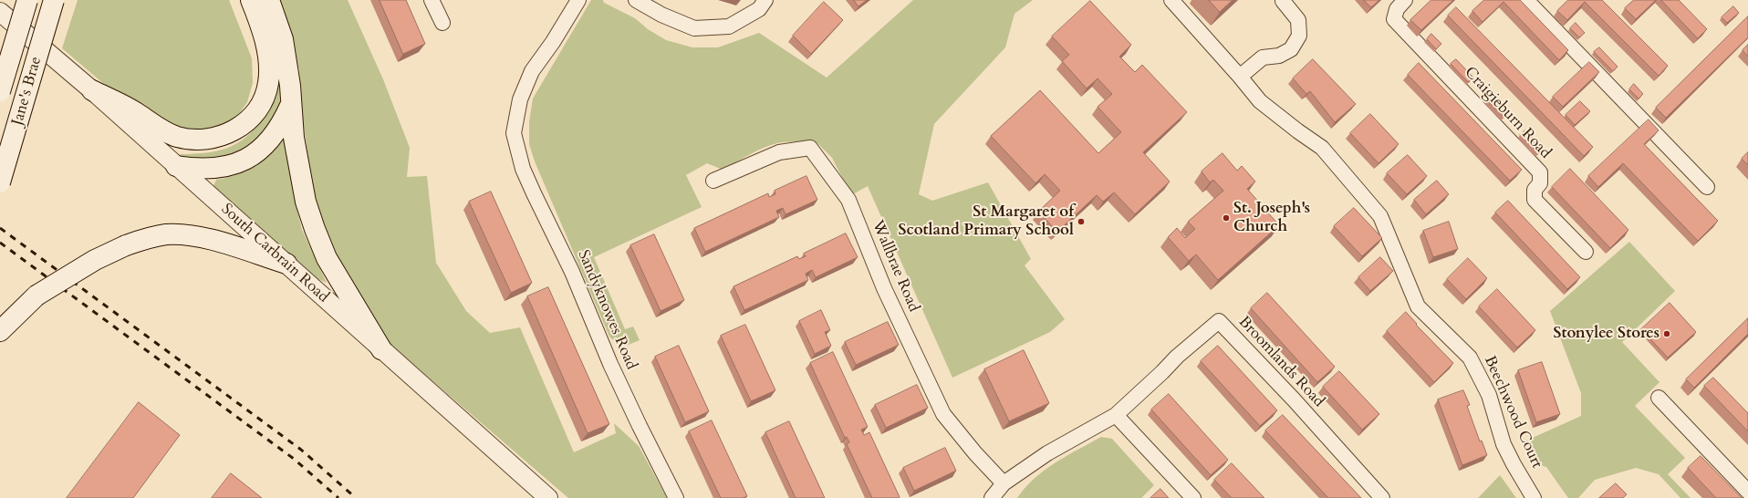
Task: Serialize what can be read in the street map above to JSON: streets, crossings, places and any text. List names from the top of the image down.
{
  "streets": {
    "main road": ["Jane's Brae"],
    "street": [
      "Craigieburn Road",
      "South Carbrain Road",
      "Wallbrae Road",
      "Sandyknowes Road",
      "Broomlands Road",
      "Beechwood Court"
    ]
  },
  "crossings": [
    ["Wallbrae Road", "Broomlands Road"]
  ],
  "places": ["St. Joseph's Church", "St Margaret of Scotland Primary School", "Stonylee Stores"]
}
